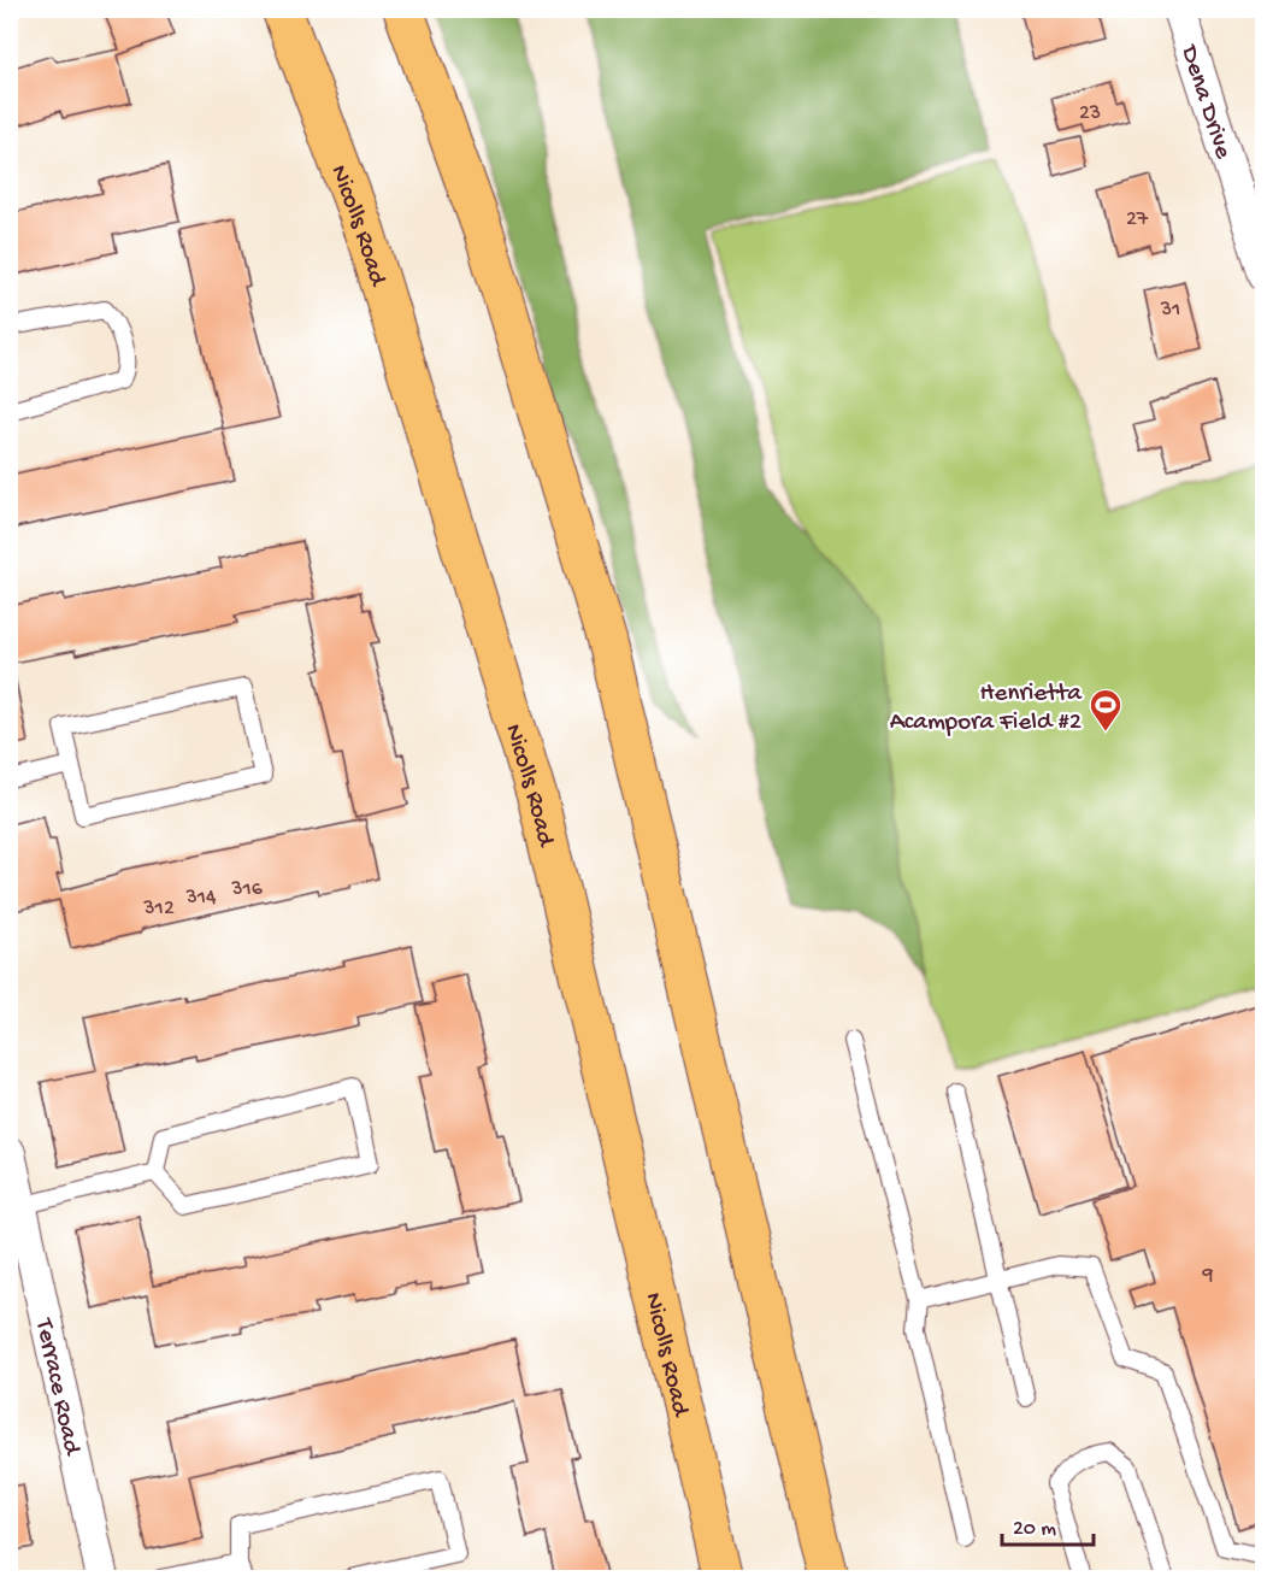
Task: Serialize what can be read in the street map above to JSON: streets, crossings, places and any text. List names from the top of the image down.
{
  "streets": {
    "highway": ["Nicolls Road"],
    "street": ["Dena Drive", "Terrace Road"]
  },
  "places": {
    "sports": ["Henrietta Acampora Field #2"]
  },
  "house_numbers": [
    "23",
    "27",
    "31",
    "316",
    "314",
    "312",
    "9"
  ],
  "scale_bar": "20 m"
}
